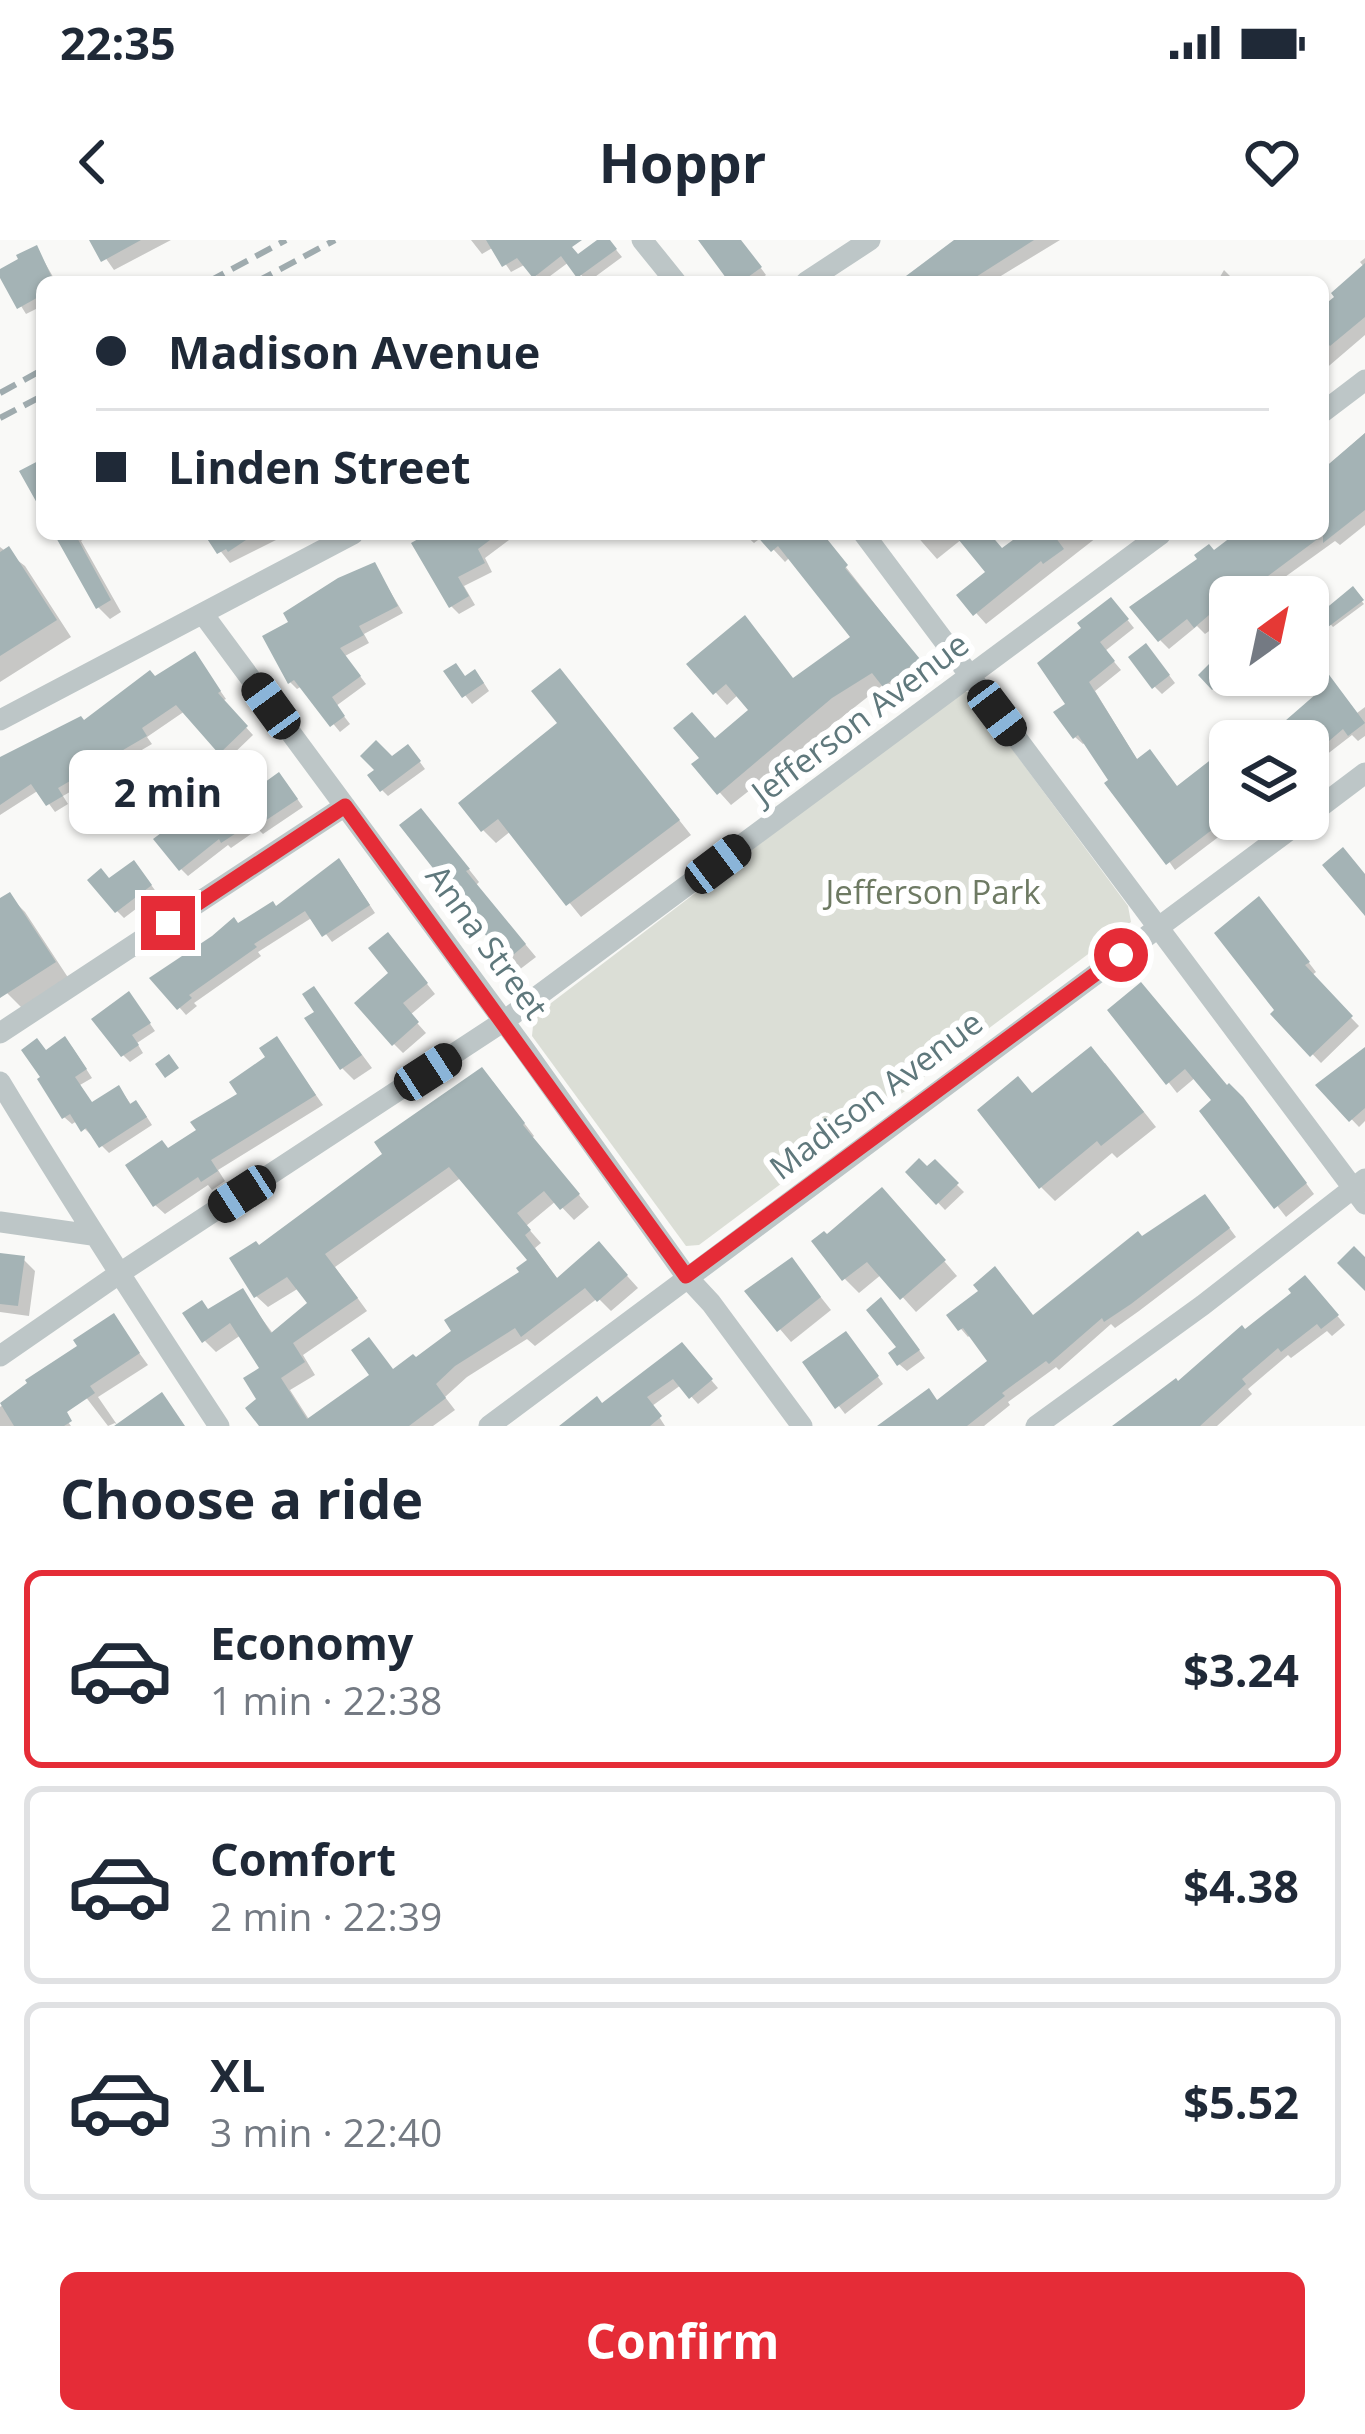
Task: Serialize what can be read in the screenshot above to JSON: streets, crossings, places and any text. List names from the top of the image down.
{
  "streets": {
    "street": ["Jefferson Avenue", "Anna Street", "Madison Avenue"]
  },
  "crossings": [
    ["Jefferson Avenue", "Anna Street"],
    ["Anna Street", "Madison Avenue"]
  ],
  "parks": ["Jefferson Park"],
  "north": "top right",
  "page": {
    "status": "22:35",
    "header": "Hoppr",
    "banner": ["Madison Avenue", "Linden Street"],
    "bubble": "2 min",
    "heading": "Choose a ride",
    "list": [
      {
        "name": "Economy",
        "note": "1 min · 22:38",
        "value": "$3.24"
      },
      {
        "name": "Comfort",
        "note": "2 min · 22:39",
        "value": "$4.38"
      },
      {
        "name": "XL",
        "note": "3 min · 22:40",
        "value": "$5.52"
      }
    ],
    "buttons": "Confirm"
  }
}
